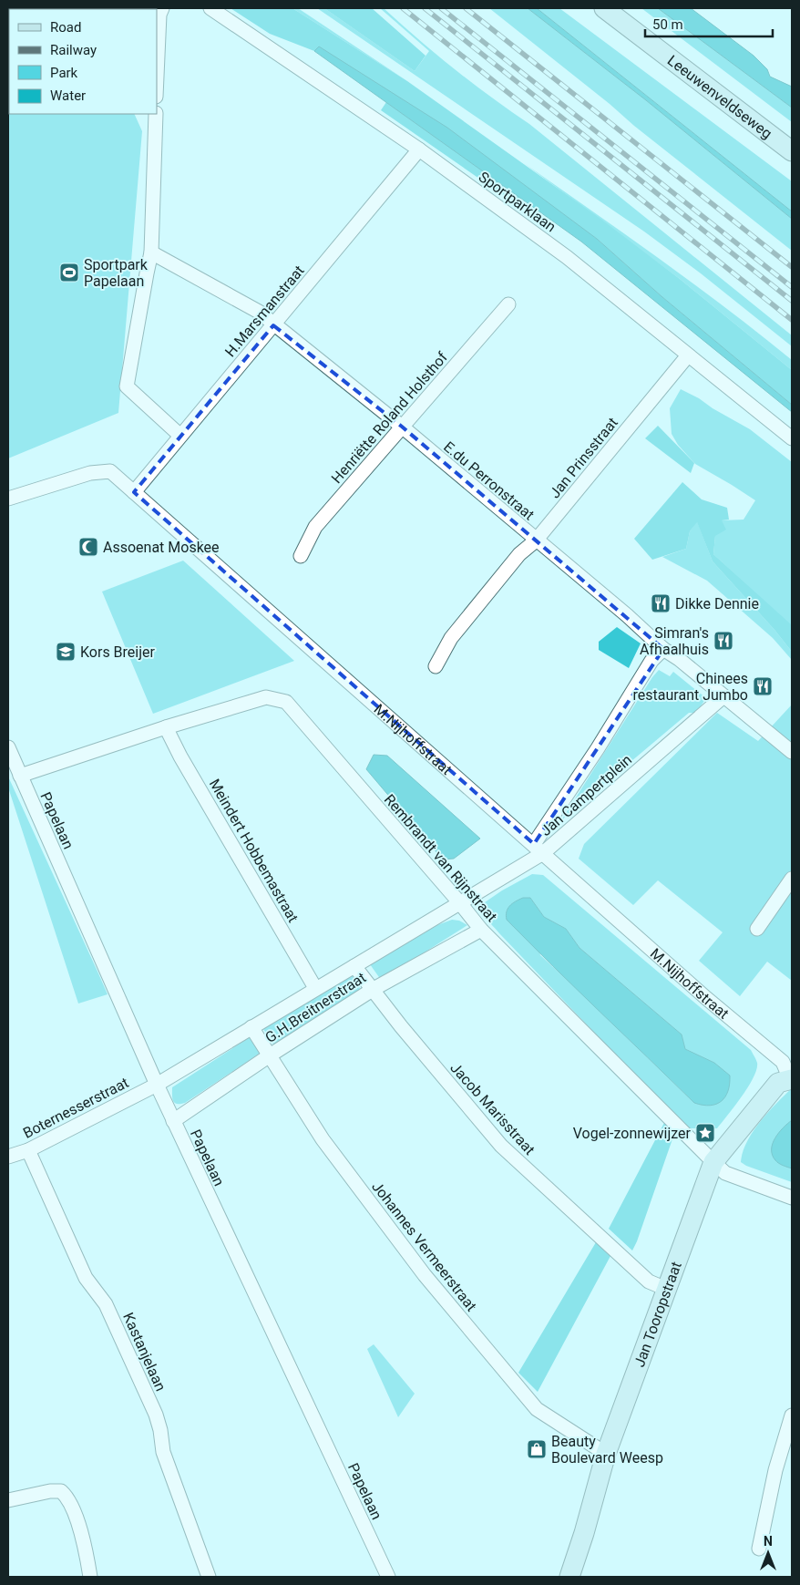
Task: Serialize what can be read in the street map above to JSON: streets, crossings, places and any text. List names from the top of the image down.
{
  "streets": {
    "main road": ["Leeuwenveldseweg", "Jan Tooropstraat"],
    "street": [
      "Sportparklaan",
      "H.Marsmanstraat",
      "Henriëtte Roland Holsthof",
      "Jan Prinsstraat",
      "E.du Perronstraat",
      "M.Nijhoffstraat",
      "Jan Campertplein",
      "Papelaan",
      "Meindert Hobbemastraat",
      "Rembrandt van Rijnstraat",
      "G.H.Breitnerstraat",
      "Boternesserstraat",
      "Jacob Marisstraat",
      "Johannes Vermeerstraat",
      "Kastanjelaan"
    ]
  },
  "crossings": [
    ["Sportparklaan", "H.Marsmanstraat"],
    ["Sportparklaan", "Jan Prinsstraat"],
    ["H.Marsmanstraat", "E.du Perronstraat"],
    ["H.Marsmanstraat", "M.Nijhoffstraat"],
    ["Henriëtte Roland Holsthof", "E.du Perronstraat"],
    ["Jan Prinsstraat", "E.du Perronstraat"],
    ["E.du Perronstraat", "Jan Campertplein"],
    ["M.Nijhoffstraat", "Jan Campertplein"],
    ["M.Nijhoffstraat", "Jan Tooropstraat"],
    ["Jan Campertplein", "Rembrandt van Rijnstraat"],
    ["Jan Campertplein", "G.H.Breitnerstraat"],
    ["Papelaan", "Rembrandt van Rijnstraat"],
    ["Papelaan", "G.H.Breitnerstraat"],
    ["Papelaan", "Boternesserstraat"],
    ["Meindert Hobbemastraat", "Rembrandt van Rijnstraat"],
    ["Meindert Hobbemastraat", "G.H.Breitnerstraat"],
    ["Rembrandt van Rijnstraat", "G.H.Breitnerstraat"],
    ["Rembrandt van Rijnstraat", "Jan Tooropstraat"],
    ["G.H.Breitnerstraat", "Boternesserstraat"],
    ["G.H.Breitnerstraat", "Jacob Marisstraat"],
    ["G.H.Breitnerstraat", "Johannes Vermeerstraat"],
    ["Boternesserstraat", "Kastanjelaan"],
    ["Jacob Marisstraat", "Jan Tooropstraat"],
    ["Johannes Vermeerstraat", "Jan Tooropstraat"]
  ],
  "places": {
    "sports": ["Sportpark Papelaan"],
    "mosque": ["Assoenat Moskee"],
    "restaurant": ["Dikke Dennie", "Simran's Afhaalhuis", "Chinees restaurant Jumbo"],
    "school or university": ["Kors Breijer"],
    "place": ["Vogel-zonnewijzer"],
    "shop": ["Beauty Boulevard Weesp"]
  },
  "legend": [
    "Road",
    "Railway",
    "Park",
    "Water"
  ],
  "scale_bar": "50 m",
  "north": "top"
}
